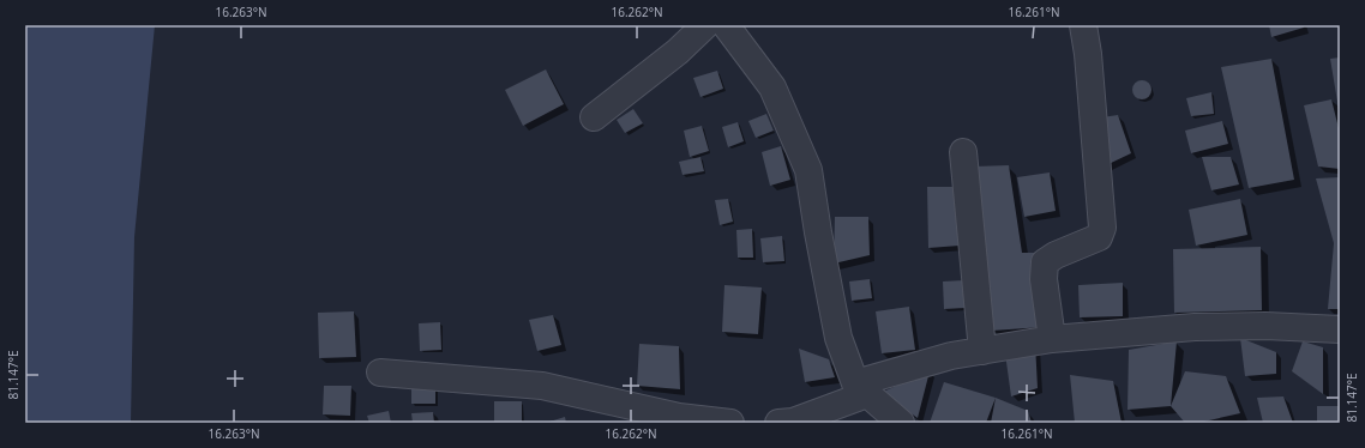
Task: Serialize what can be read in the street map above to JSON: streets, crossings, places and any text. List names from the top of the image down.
{
  "coordinates": [
    "16.263°N",
    "16.262°N",
    "16.261°N",
    "81.147°E"
  ]
}
